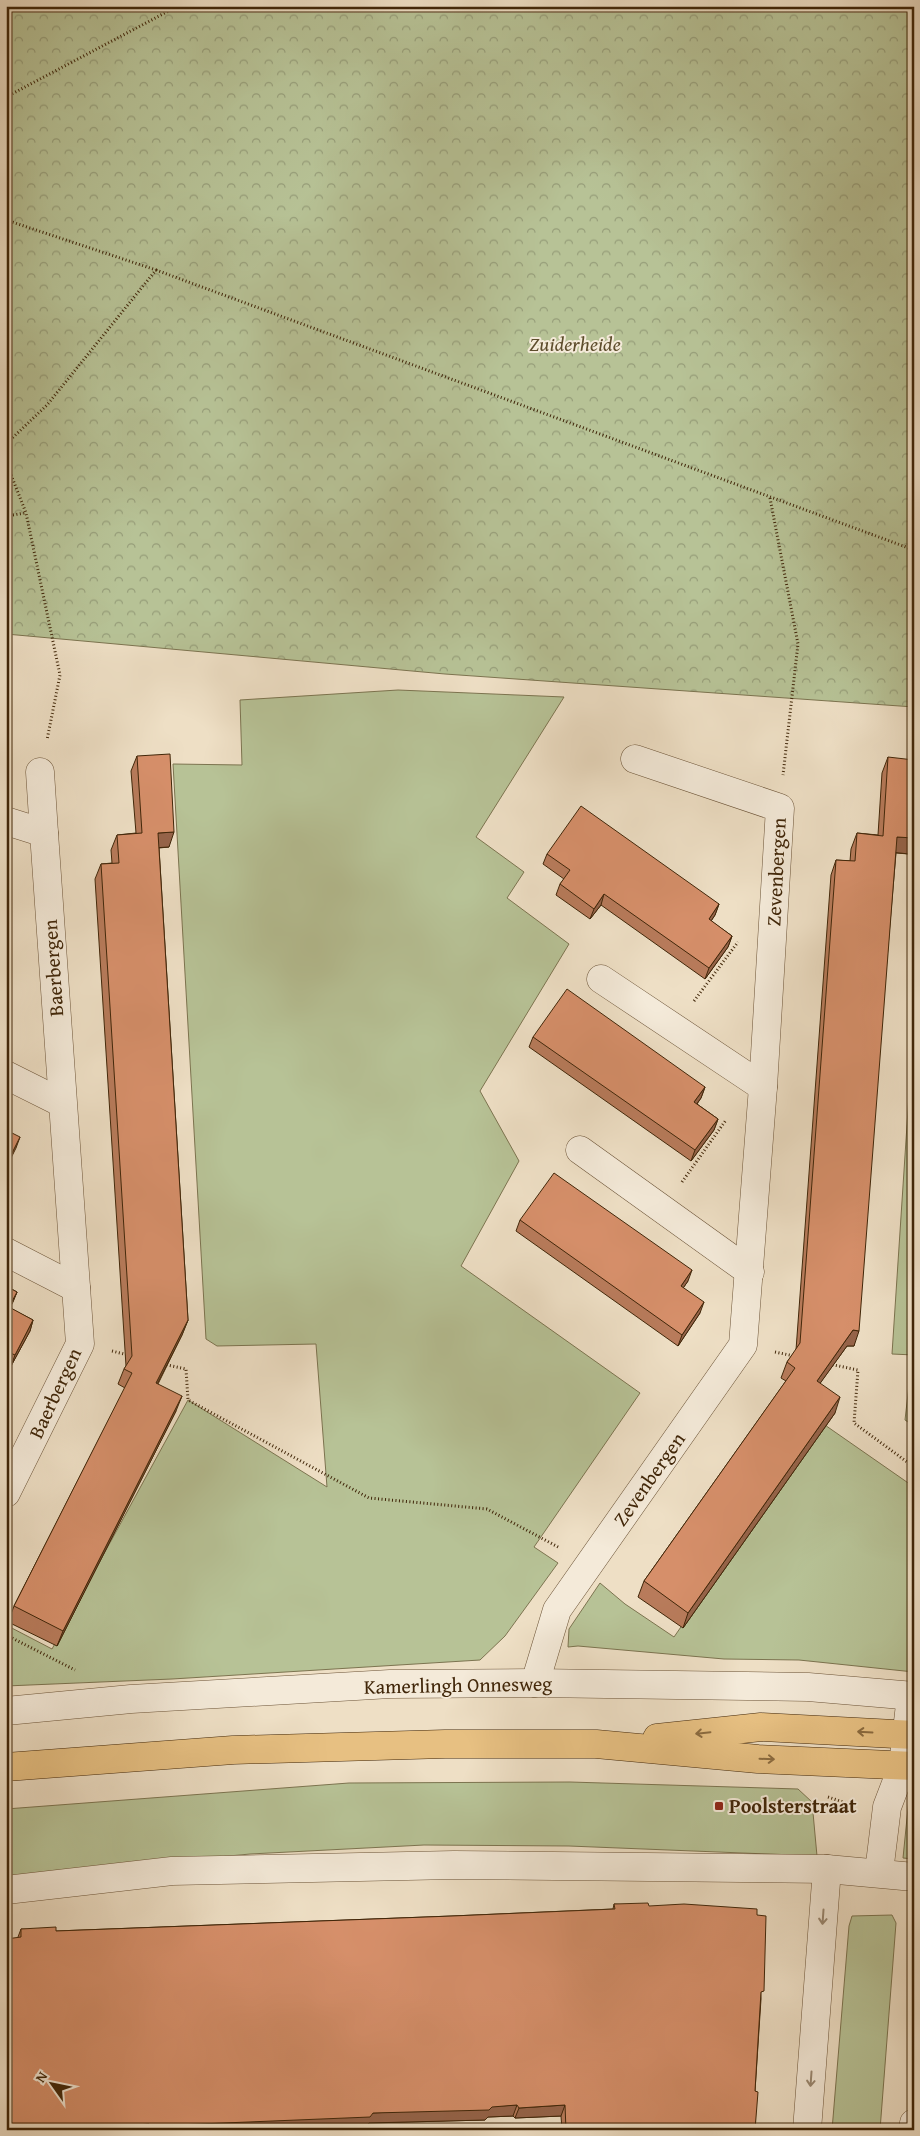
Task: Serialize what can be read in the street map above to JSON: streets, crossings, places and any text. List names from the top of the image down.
{
  "streets": {
    "street": ["Zevenbergen", "Baerbergen", "Kamerlingh Onnesweg"]
  },
  "crossings": [
    ["Zevenbergen", "Kamerlingh Onnesweg"]
  ],
  "parks": ["Zuiderheide"],
  "places": {
    "transit": ["Poolsterstraat"]
  },
  "north": "top left"
}
